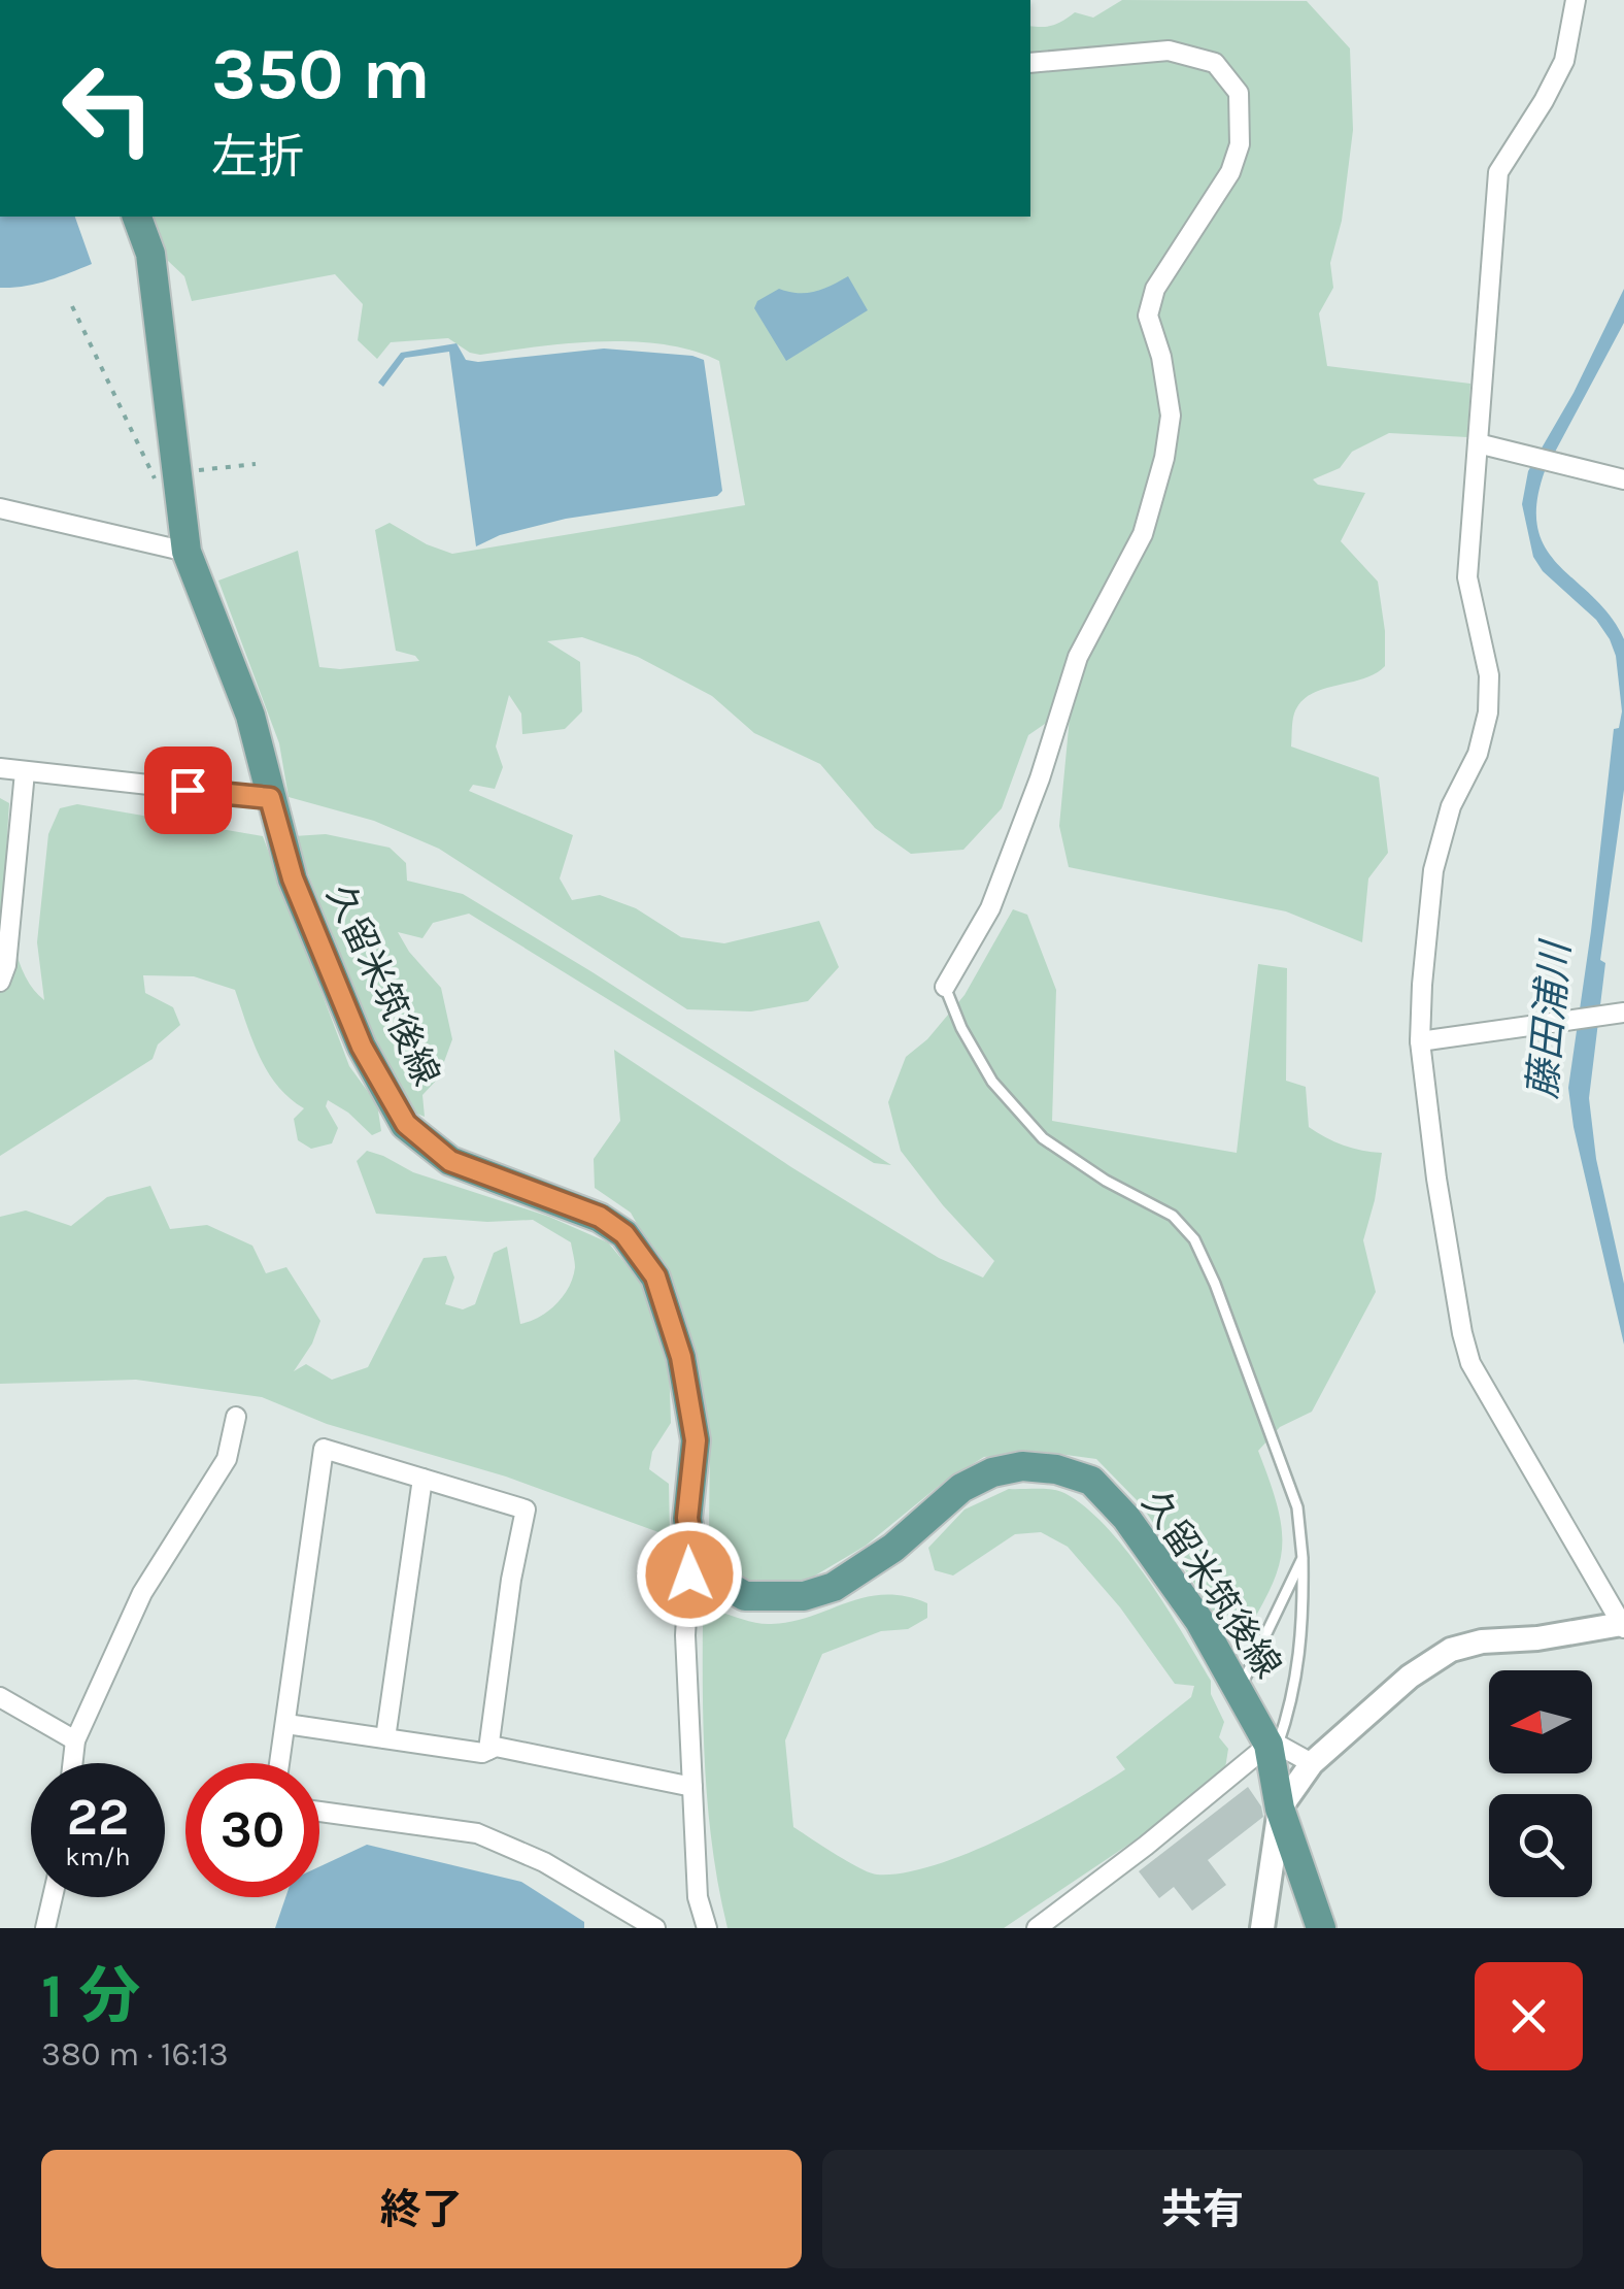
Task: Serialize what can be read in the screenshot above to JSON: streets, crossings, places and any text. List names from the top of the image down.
{
  "streets": {
    "main road": ["久留米筑後線"]
  },
  "water": ["藤田浦川"],
  "north": "left",
  "page": {
    "turn": ["350 m", "左折"],
    "speed": "22 km/h",
    "limit": "30",
    "heading": ["1 分", "380 m · 16:13"],
    "buttons": ["終了", "共有"]
  }
}
